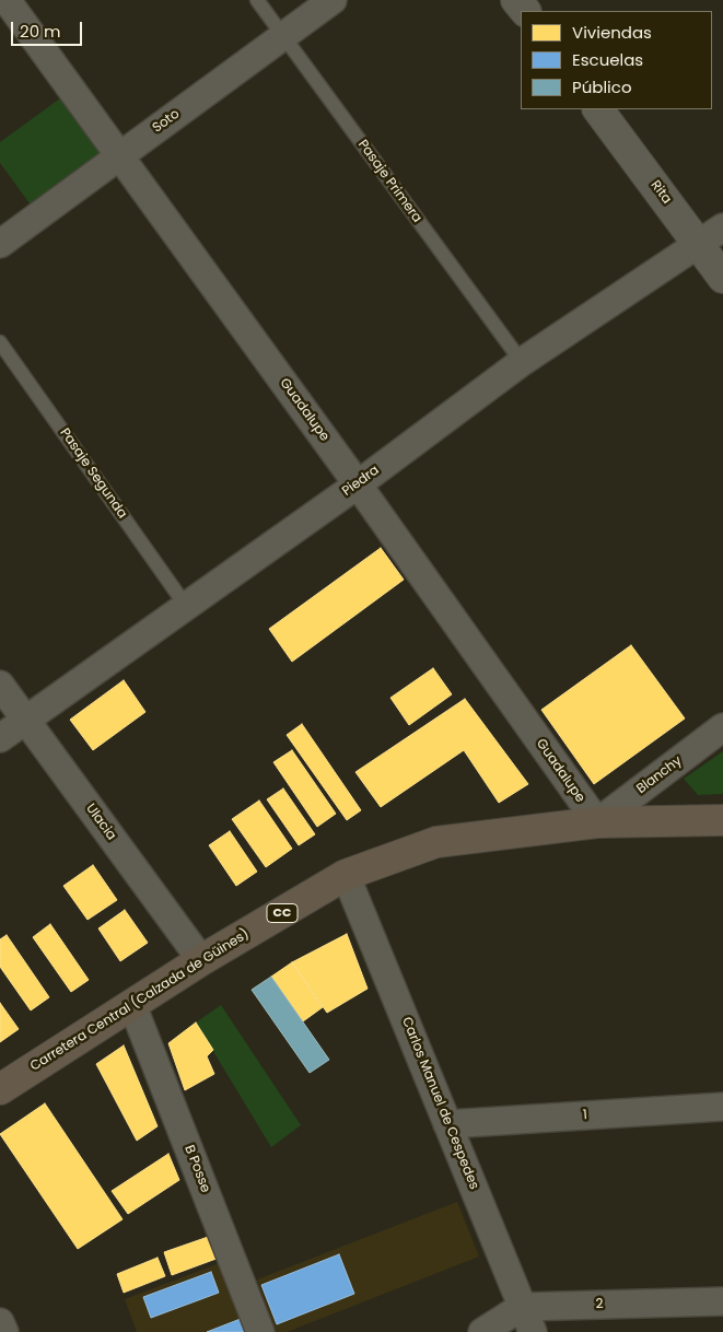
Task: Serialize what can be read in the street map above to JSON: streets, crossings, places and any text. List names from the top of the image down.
{
  "streets": {
    "main road": ["CC", "Carretera Central (Calzada de Güines)"],
    "street": [
      "Soto",
      "Rita",
      "Guadalupe",
      "Piedra",
      "Blanchy",
      "Ulacia",
      "Carlos Manuel de Cespedes",
      "1",
      "B Posse",
      "2"
    ],
    "lane": ["Pasaje Primera", "Pasaje Segunda"]
  },
  "crossings": [
    ["Soto", "Pasaje Primera"],
    ["Soto", "Guadalupe"],
    ["Pasaje Primera", "Piedra"],
    ["Rita", "Piedra"],
    ["Guadalupe", "Piedra"],
    ["Guadalupe", "Blanchy"],
    ["Guadalupe", "Carretera Central (Calzada de Güines)"],
    ["Pasaje Segunda", "Piedra"],
    ["Piedra", "Ulacia"],
    ["Blanchy", "Carretera Central (Calzada de Güines)"],
    ["Ulacia", "Carretera Central (Calzada de Güines)"],
    ["Carretera Central (Calzada de Güines)", "Carlos Manuel de Cespedes"],
    ["Carretera Central (Calzada de Güines)", "B Posse"],
    ["Carlos Manuel de Cespedes", "1"],
    ["Carlos Manuel de Cespedes", "2"]
  ],
  "legend": ["Viviendas", "Escuelas", "Público"],
  "scale_bar": "20 m"
}
